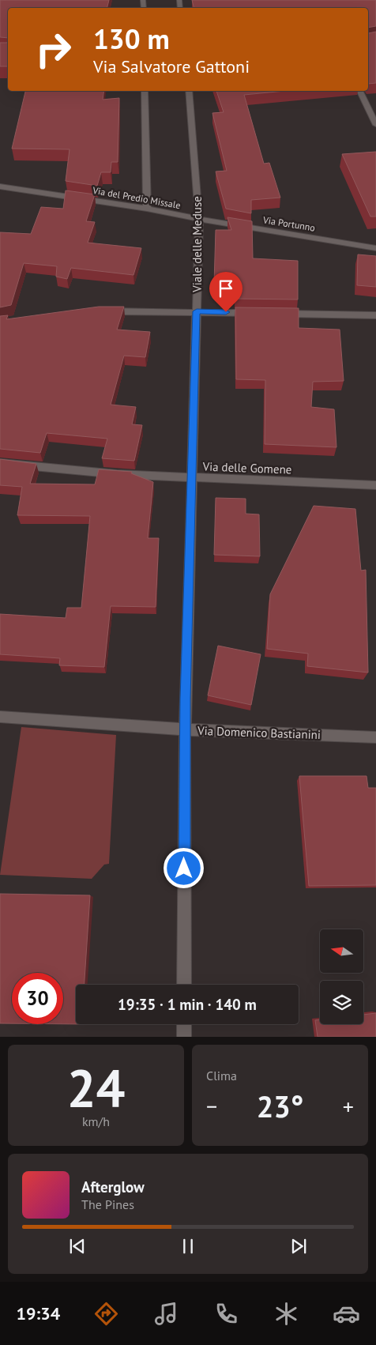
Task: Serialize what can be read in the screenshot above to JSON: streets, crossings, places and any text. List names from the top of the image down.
{
  "streets": {
    "street": [
      "Via del Predio Missale",
      "Via Portunno",
      "Viale delle Meduse",
      "Via delle Gomene",
      "Via Domenico Bastianini"
    ]
  },
  "crossings": [
    ["Via del Predio Missale", "Via Portunno"],
    ["Via del Predio Missale", "Viale delle Meduse"],
    ["Via Portunno", "Viale delle Meduse"],
    ["Viale delle Meduse", "Via delle Gomene"],
    ["Viale delle Meduse", "Via Domenico Bastianini"]
  ],
  "north": "left",
  "page": {
    "turn": ["130 m", "Via Salvatore Gattoni"],
    "limit": "30",
    "trip": "19:35 · 1 min · 140 m",
    "tile": [
      ["24", "km/h"],
      "Clima"
    ],
    "heat": ["−", "23°", "+"],
    "song": ["Afterglow", "The Pines"],
    "tabs": "19:34"
  }
}
